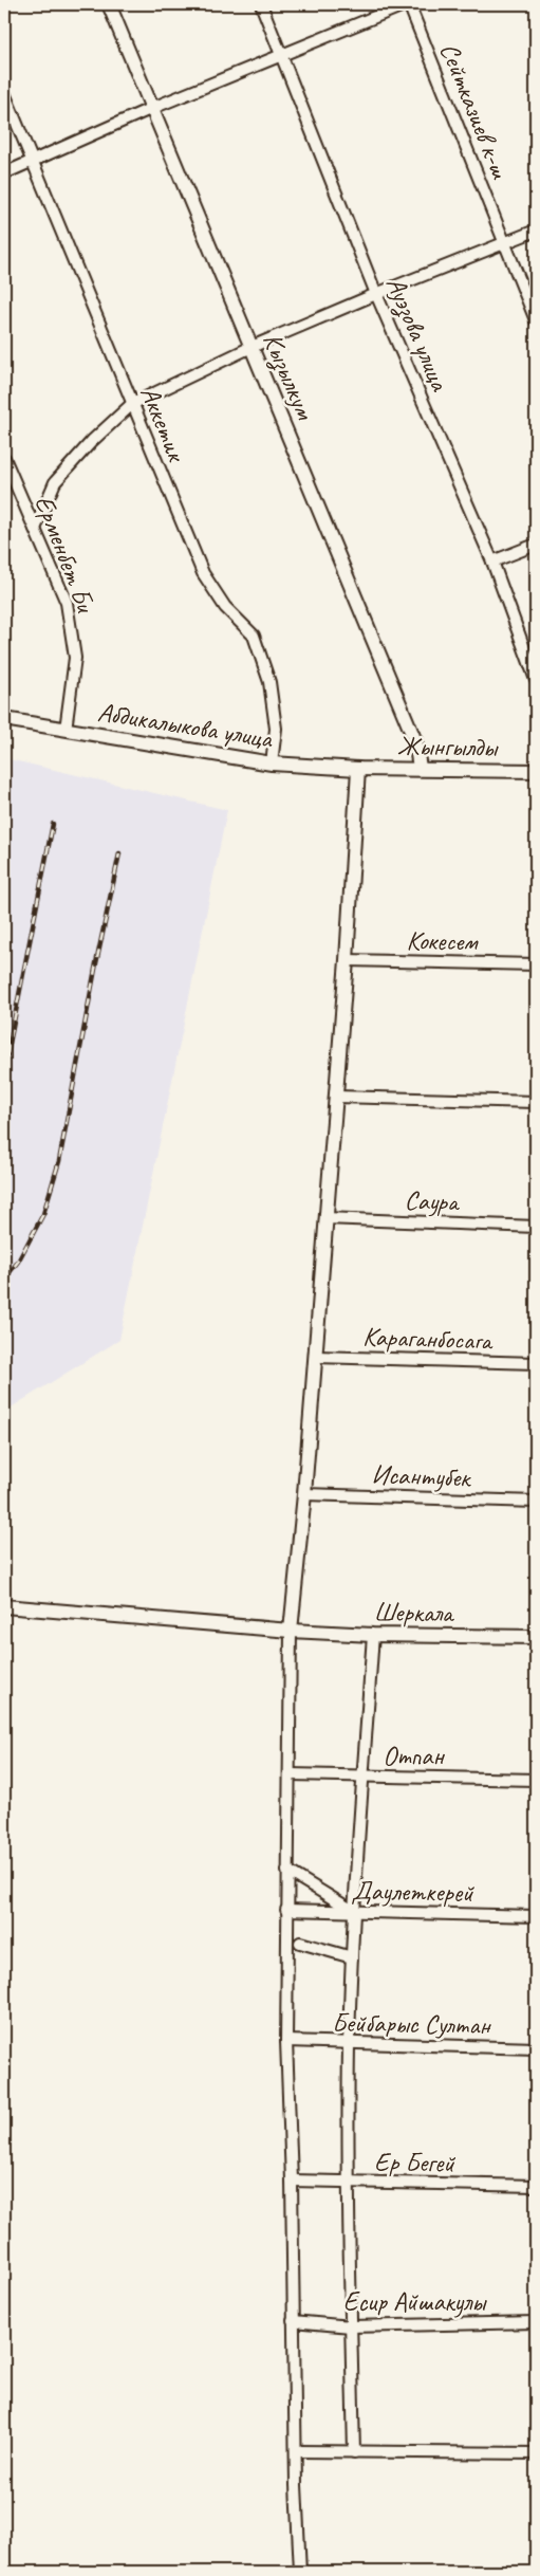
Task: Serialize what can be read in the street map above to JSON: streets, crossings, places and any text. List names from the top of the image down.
{
  "streets": {
    "street": [
      "Сейтказиев к-ш",
      "Ауэзова улица",
      "Кызылкум",
      "Аккетик",
      "Ерменбет Би",
      "Абдикалыкова улица",
      "Жынгылды",
      "Кокесем",
      "Саура",
      "Караганбосага",
      "Исантубек",
      "Шеркала",
      "Отпан",
      "Даулеткерей",
      "Бейбарыс Султан",
      "Ер Бегей",
      "Есир Айшакулы"
    ]
  },
  "crossings": [
    ["Кызылкум", "Жынгылды"],
    ["Аккетик", "Абдикалыкова улица"],
    ["Ерменбет Би", "Абдикалыкова улица"],
    ["Абдикалыкова улица", "Жынгылды"]
  ]
}
